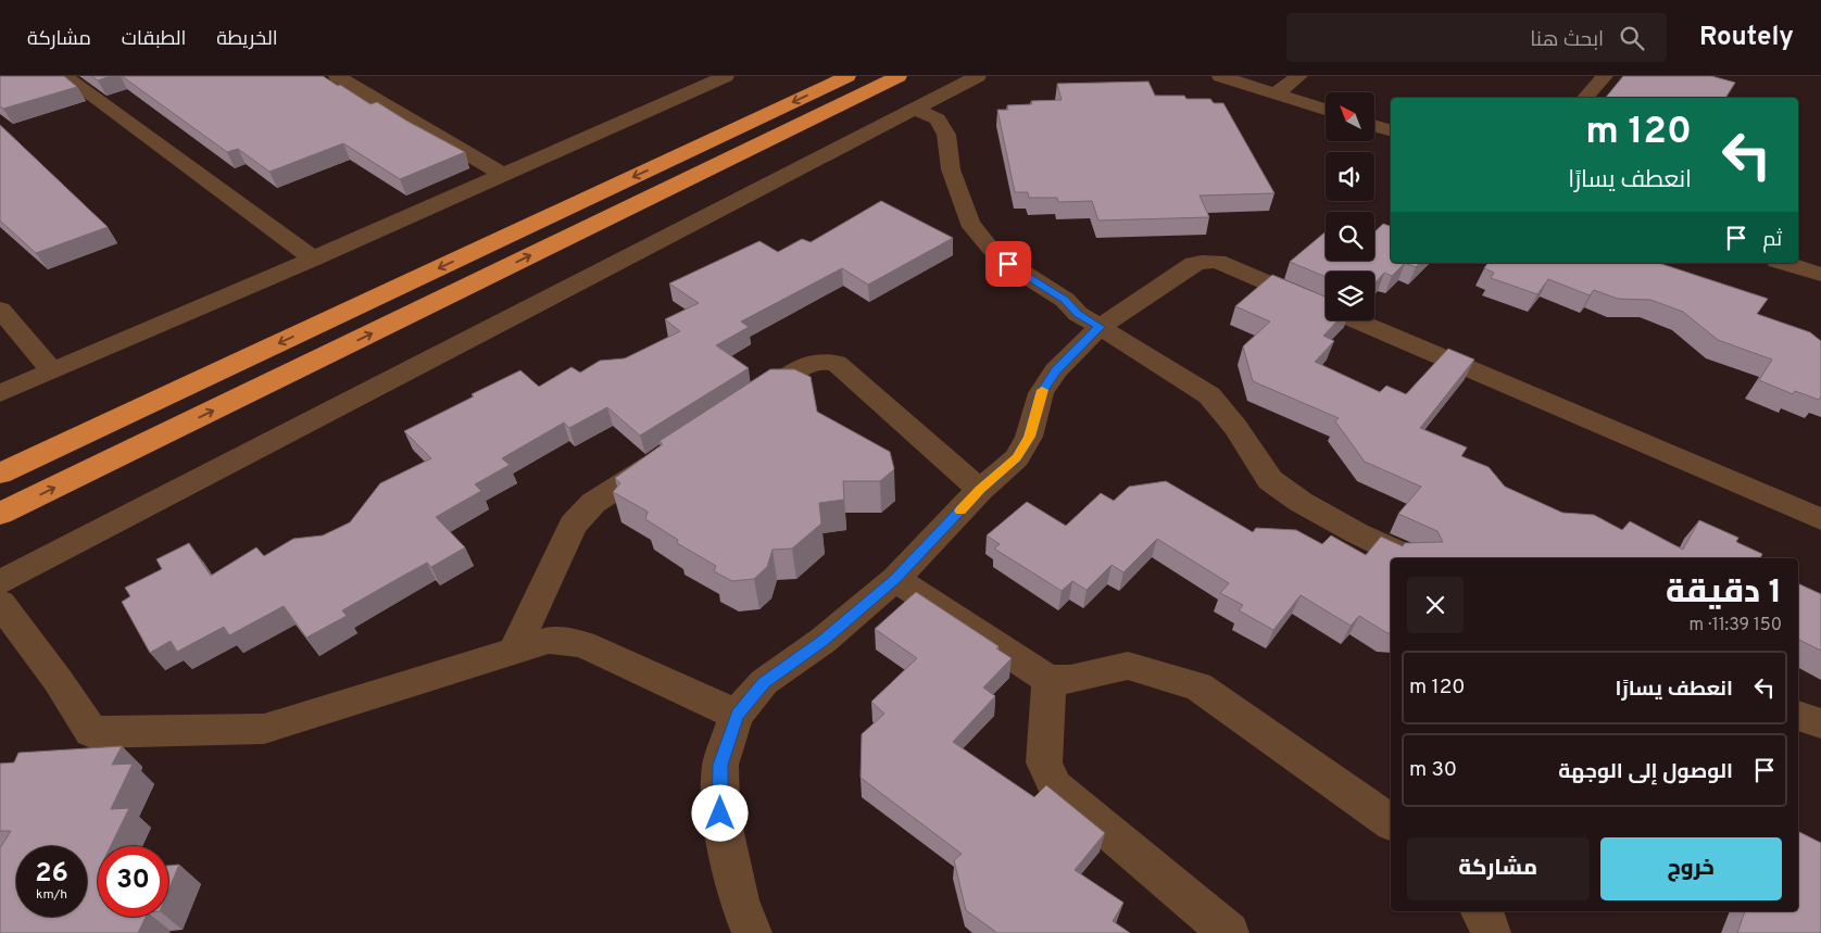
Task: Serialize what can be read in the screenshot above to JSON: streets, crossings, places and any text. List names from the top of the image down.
{
  "north": "top left",
  "page": {
    "header": "Routely",
    "search": "ابحث هنا",
    "nav": ["الخريطة", "الطبقات", "مشاركة"],
    "turn": ["120 m", "انعطف يسارًا"],
    "then": "ثم",
    "heading": ["1 دقيقة", "150 m · 11:39"],
    "list": [
      {
        "name": "انعطف يسارًا",
        "value": "120 m"
      },
      {
        "name": "الوصول إلى الوجهة",
        "value": "30 m"
      }
    ],
    "buttons": ["خروج", "مشاركة"],
    "speed": "26 km/h",
    "limit": "30"
  }
}
